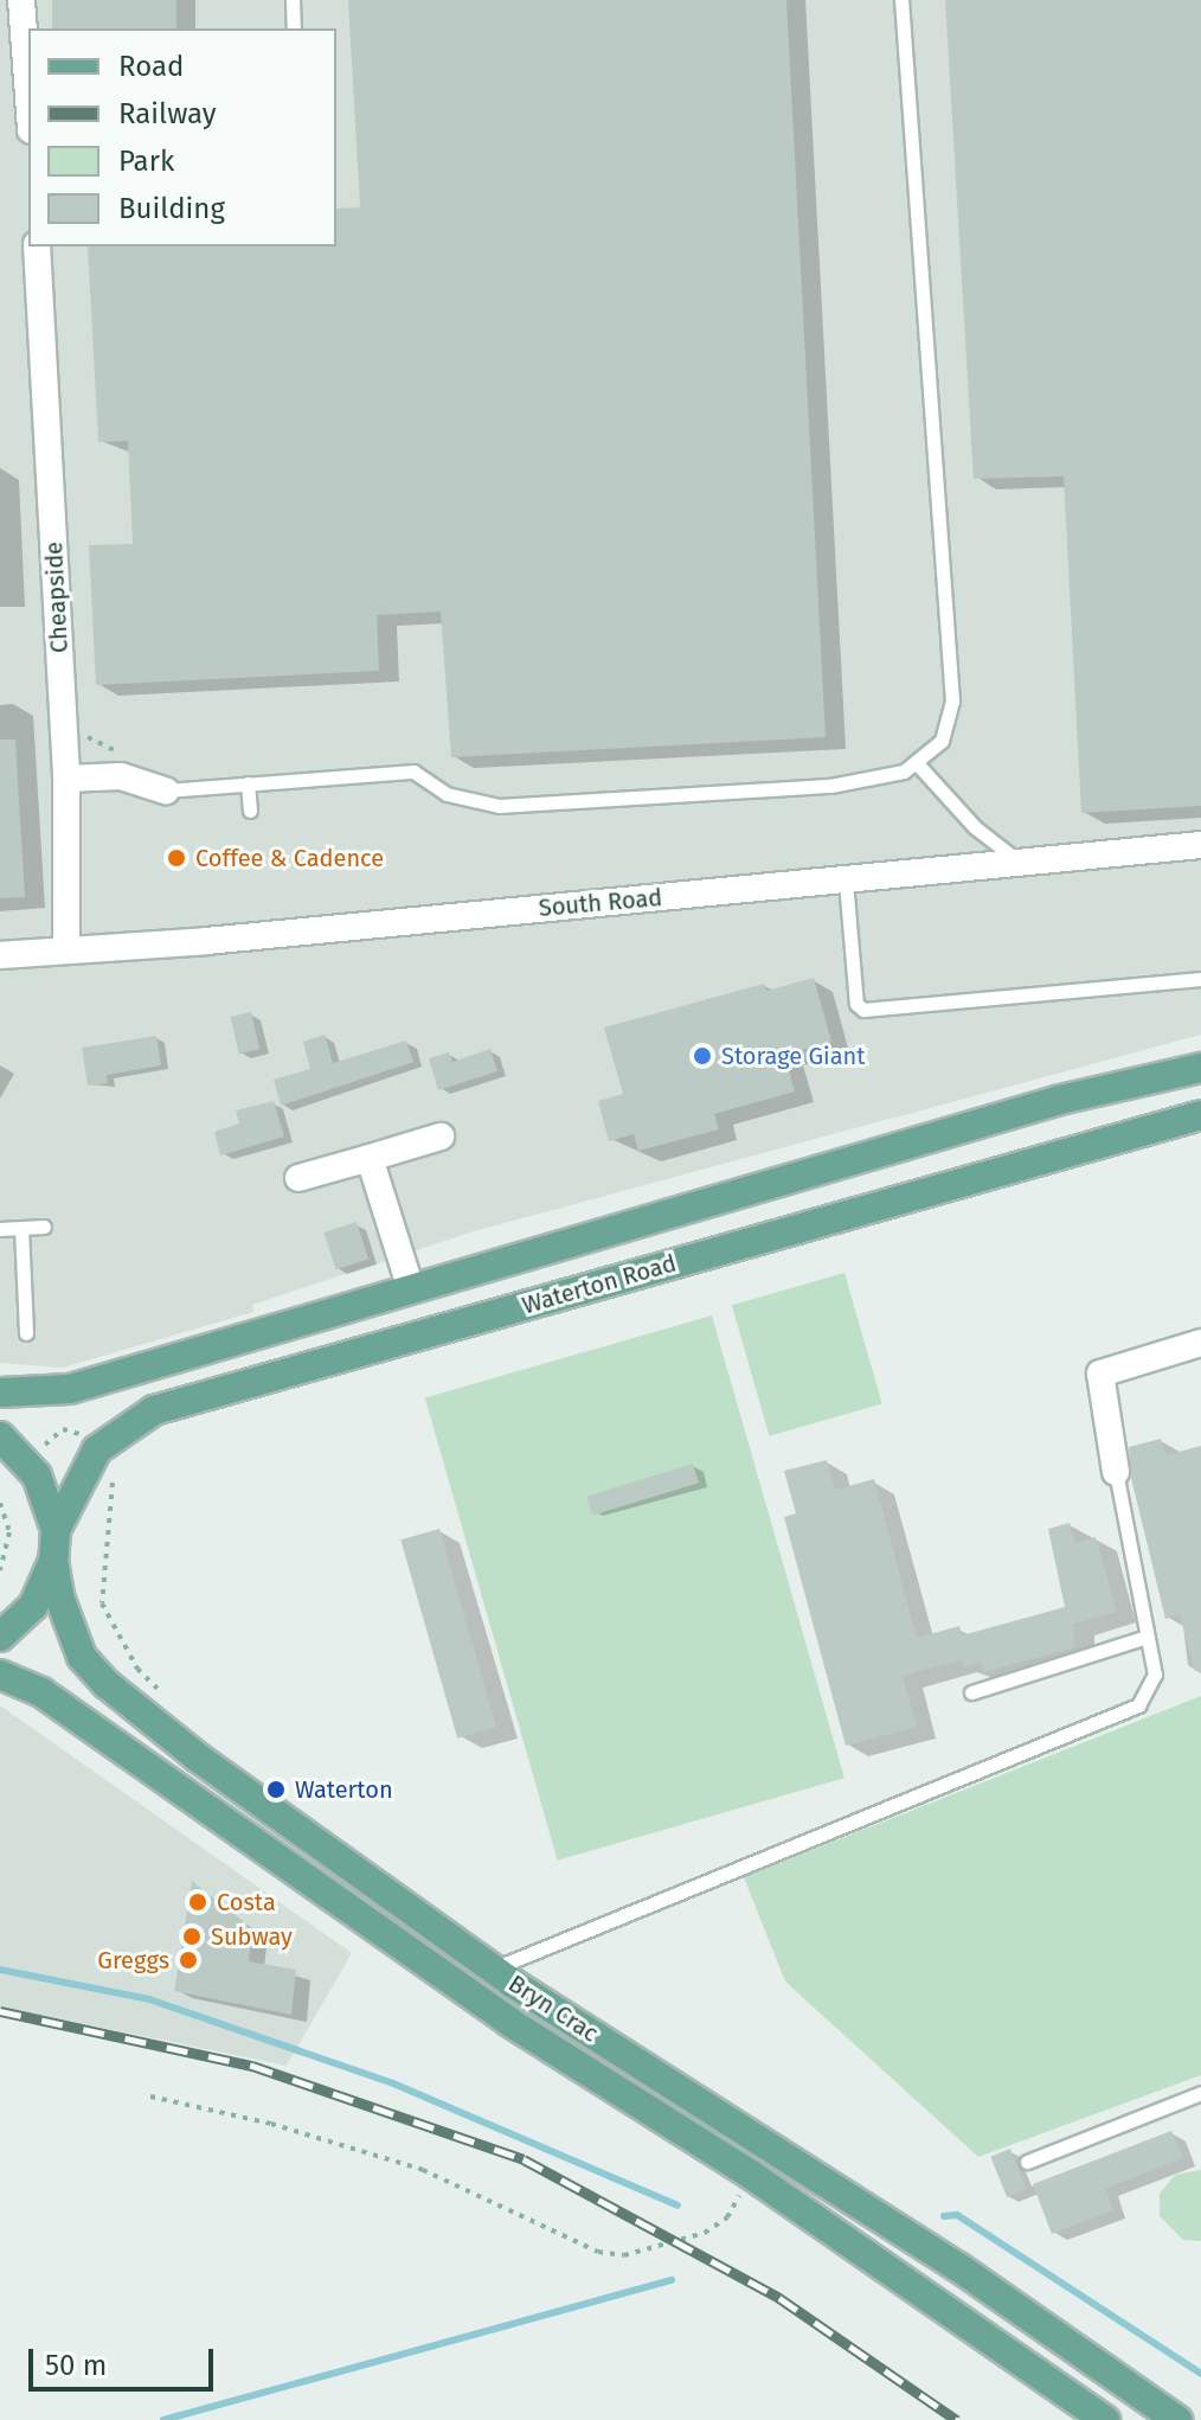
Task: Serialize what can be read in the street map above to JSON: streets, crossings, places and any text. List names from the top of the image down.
{
  "streets": {
    "main road": ["Waterton Road", "Bryn Crac"],
    "street": ["Cheapside", "South Road"]
  },
  "crossings": [
    ["Cheapside", "South Road"]
  ],
  "places": [
    "Coffee & Cadence",
    "Storage Giant",
    "Waterton",
    "Costa",
    "Subway",
    "Greggs"
  ],
  "legend": [
    "Road",
    "Railway",
    "Park",
    "Building"
  ],
  "scale_bar": "50 m"
}
